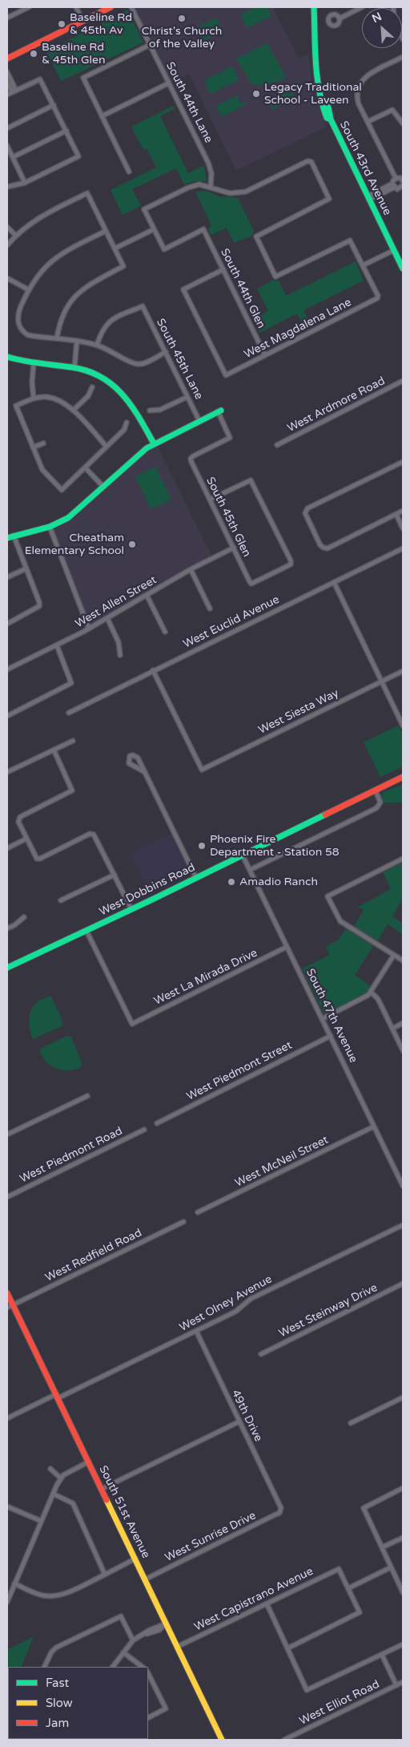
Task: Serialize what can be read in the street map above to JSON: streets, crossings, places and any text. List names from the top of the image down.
{
  "streets": {
    "main road": ["South 43rd Avenue", "West Dobbins Road", "South 51st Avenue"],
    "street": [
      "South 44th Lane",
      "South 44th Glen",
      "West Magdalena Lane",
      "South 45th Lane",
      "West Ardmore Road",
      "South 45th Glen",
      "West Allen Street",
      "West Euclid Avenue",
      "West Siesta Way",
      "West La Mirada Drive",
      "South 47th Avenue",
      "West Piedmont Street",
      "West Piedmont Road",
      "West McNeil Street",
      "West Redfield Road",
      "West Olney Avenue",
      "West Steinway Drive",
      "49th Drive",
      "West Sunrise Drive",
      "West Capistrano Avenue",
      "West Elliot Road"
    ]
  },
  "crossings": [
    ["South 44th Glen", "West Magdalena Lane"],
    ["South 45th Glen", "West Allen Street"],
    ["West Euclid Avenue", "West Siesta Way"],
    ["West Dobbins Road", "West La Mirada Drive"],
    ["West Dobbins Road", "South 47th Avenue"],
    ["West La Mirada Drive", "South 47th Avenue"],
    ["South 47th Avenue", "West Piedmont Street"],
    ["South 47th Avenue", "West McNeil Street"],
    ["West Redfield Road", "South 51st Avenue"],
    ["West Olney Avenue", "49th Drive"],
    ["West Olney Avenue", "South 51st Avenue"],
    ["49th Drive", "West Sunrise Drive"],
    ["South 51st Avenue", "West Sunrise Drive"],
    ["South 51st Avenue", "West Capistrano Avenue"]
  ],
  "places": [
    "Christ's Church of the Valley",
    "Baseline Rd & 45th Av",
    "Baseline Rd & 45th Glen",
    "Legacy Traditional School - Laveen",
    "Cheatham Elementary School",
    "Phoenix Fire Department - Station 58",
    "Amadio Ranch"
  ],
  "legend": ["Fast", "Slow", "Jam"],
  "north": "top left"
}
